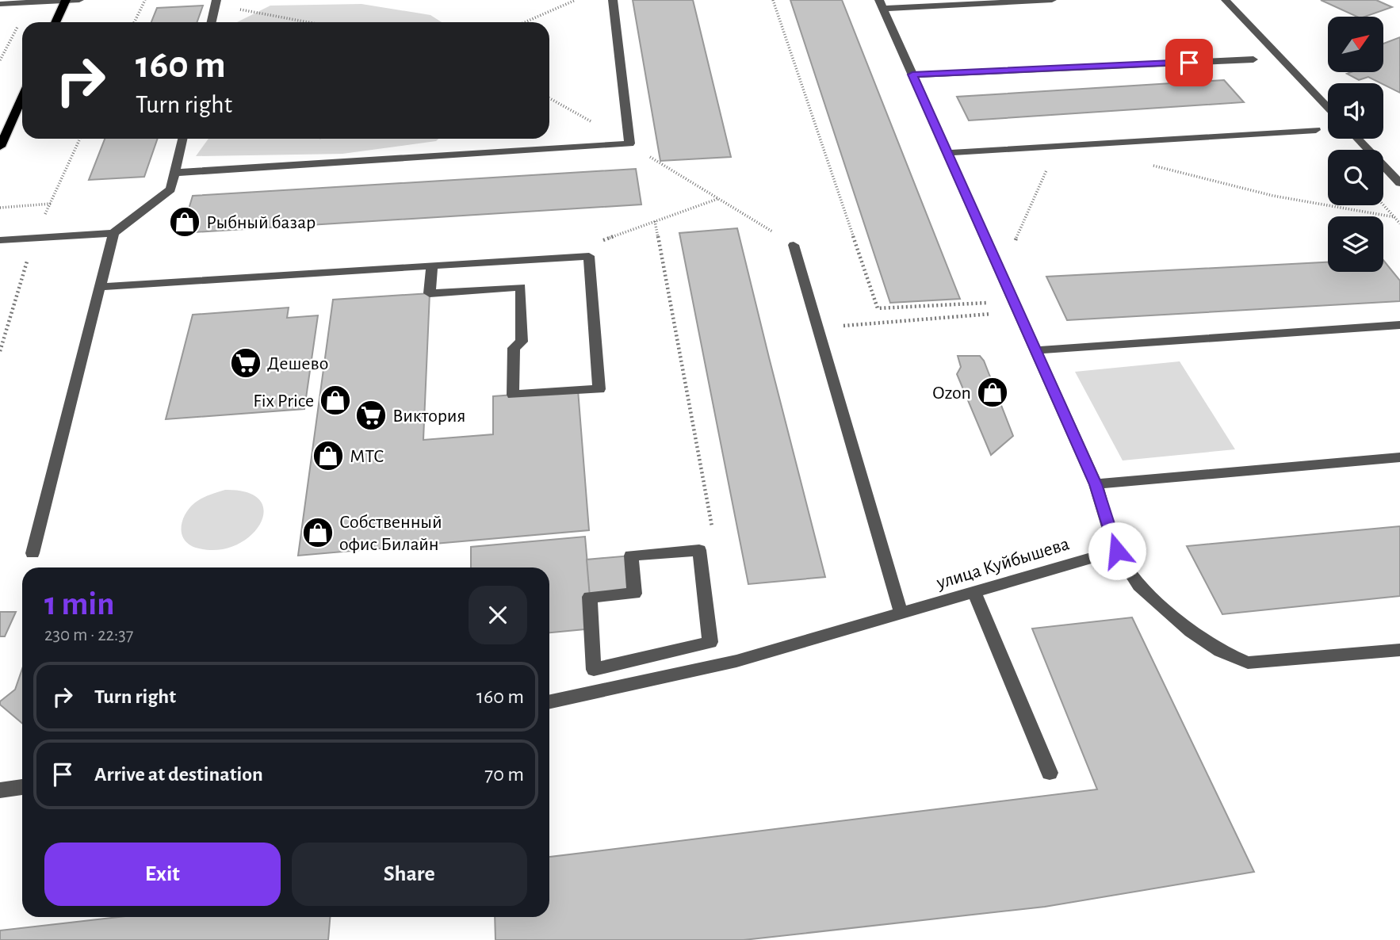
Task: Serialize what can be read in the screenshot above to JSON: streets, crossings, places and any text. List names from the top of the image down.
{
  "streets": {
    "street": ["улица Куйбышева"]
  },
  "places": {
    "shop": [
      "Рыбный базар",
      "Ozon",
      "Fix Price",
      "МТС",
      "Собственный офис Билайн"
    ],
    "supermarket": ["Дешево", "Виктория"]
  },
  "north": "top right",
  "page": {
    "turn": ["160 m", "Turn right"],
    "heading": ["1 min", "230 m · 22:37"],
    "list": [
      {
        "name": "Turn right",
        "value": "160 m"
      },
      {
        "name": "Arrive at destination",
        "value": "70 m"
      }
    ],
    "buttons": ["Exit", "Share"]
  }
}
